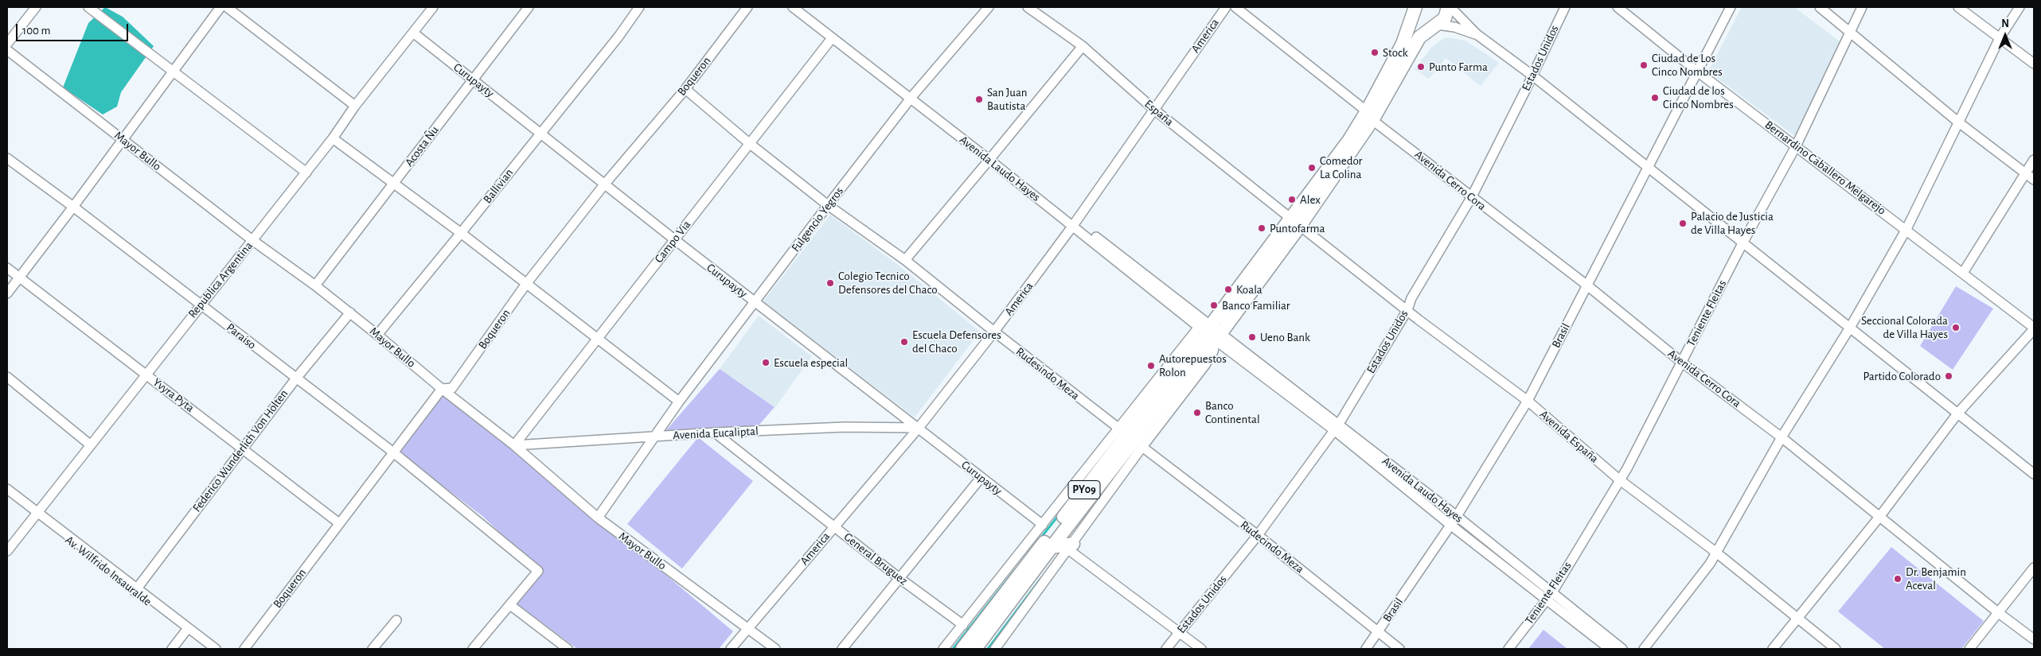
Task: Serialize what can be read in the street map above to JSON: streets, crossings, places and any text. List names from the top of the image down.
{
  "streets": {
    "highway": ["PY09"],
    "street": [
      "America",
      "Estados Unidos",
      "Boqueron",
      "Curupayty",
      "España",
      "Acosta Ñu",
      "Mayor Bullo",
      "Bernardino Caballero Melgarejo",
      "Avenida Laudo Hayes",
      "Avenida Cerro Cora",
      "Ballivian",
      "Fulgencio Yegros",
      "Campo Via",
      "Republica Argentina",
      "Teniente Fleitas",
      "Brasil",
      "Paraiso",
      "Rudesindo Meza",
      "Yvyra Pyta",
      "Avenida Eucaliptal",
      "Avenida España",
      "Federico Wunderlich Von Holten",
      "Rudecindo Meza",
      "General Bruguez",
      "Av. Wilfrido Insauralde"
    ]
  },
  "crossings": [
    ["America", "Curupayty"],
    ["America", "España"],
    ["America", "Mayor Bullo"],
    ["America", "Avenida Laudo Hayes"],
    ["America", "Rudesindo Meza"],
    ["America", "Avenida Eucaliptal"],
    ["America", "General Bruguez"],
    ["Estados Unidos", "Avenida Laudo Hayes"],
    ["Estados Unidos", "Avenida Cerro Cora"],
    ["Estados Unidos", "Avenida España"],
    ["Estados Unidos", "Rudecindo Meza"],
    ["Boqueron", "Curupayty"],
    ["Boqueron", "Mayor Bullo"],
    ["Boqueron", "Paraiso"],
    ["Boqueron", "Rudesindo Meza"],
    ["Boqueron", "Yvyra Pyta"],
    ["Curupayty", "Acosta Ñu"],
    ["Curupayty", "Ballivian"],
    ["Curupayty", "Fulgencio Yegros"],
    ["Curupayty", "Campo Via"],
    ["Curupayty", "Republica Argentina"],
    ["Curupayty", "Avenida Eucaliptal"],
    ["España", "Avenida España"],
    ["España", "PY09"],
    ["Acosta Ñu", "Mayor Bullo"],
    ["Mayor Bullo", "Ballivian"],
    ["Mayor Bullo", "Fulgencio Yegros"],
    ["Mayor Bullo", "Campo Via"],
    ["Mayor Bullo", "Republica Argentina"],
    ["Mayor Bullo", "Avenida Eucaliptal"],
    ["Mayor Bullo", "Federico Wunderlich Von Holten"],
    ["Bernardino Caballero Melgarejo", "Teniente Fleitas"],
    ["Bernardino Caballero Melgarejo", "Brasil"],
    ["Avenida Laudo Hayes", "Fulgencio Yegros"],
    ["Avenida Laudo Hayes", "Teniente Fleitas"],
    ["Avenida Laudo Hayes", "Brasil"],
    ["Avenida Laudo Hayes", "PY09"],
    ["Avenida Cerro Cora", "Teniente Fleitas"],
    ["Avenida Cerro Cora", "Brasil"],
    ["Avenida Cerro Cora", "PY09"],
    ["Fulgencio Yegros", "Rudesindo Meza"],
    ["Fulgencio Yegros", "Avenida Eucaliptal"],
    ["Campo Via", "Rudesindo Meza"],
    ["Campo Via", "Avenida Eucaliptal"],
    ["Republica Argentina", "Paraiso"],
    ["Republica Argentina", "Yvyra Pyta"],
    ["Teniente Fleitas", "Avenida España"],
    ["Brasil", "Avenida España"],
    ["Brasil", "Rudecindo Meza"],
    ["Paraiso", "Federico Wunderlich Von Holten"],
    ["Yvyra Pyta", "Federico Wunderlich Von Holten"],
    ["Avenida Eucaliptal", "General Bruguez"],
    ["Avenida España", "PY09"],
    ["Federico Wunderlich Von Holten", "Av. Wilfrido Insauralde"]
  ],
  "places": [
    "Stock",
    "Ciudad de Los Cinco Nombres",
    "Punto Farma",
    "Ciudad de los Cinco Nombres",
    "San Juan Bautista",
    "Comedor La Colina",
    "Alex",
    "Palacio de Justicia de Villa Hayes",
    "Puntofarma",
    "Colegio Tecnico Defensores del Chaco",
    "Koala",
    "Banco Familiar",
    "Seccional Colorada de Villa Hayes",
    "Ueno Bank",
    "Escuela Defensores del Chaco",
    "Escuela especial",
    "Autorepuestos Rolon",
    "Partido Colorado",
    "Banco Continental",
    "Dr. Benjamin Aceval"
  ],
  "scale_bar": "100 m",
  "north": "top"
}
